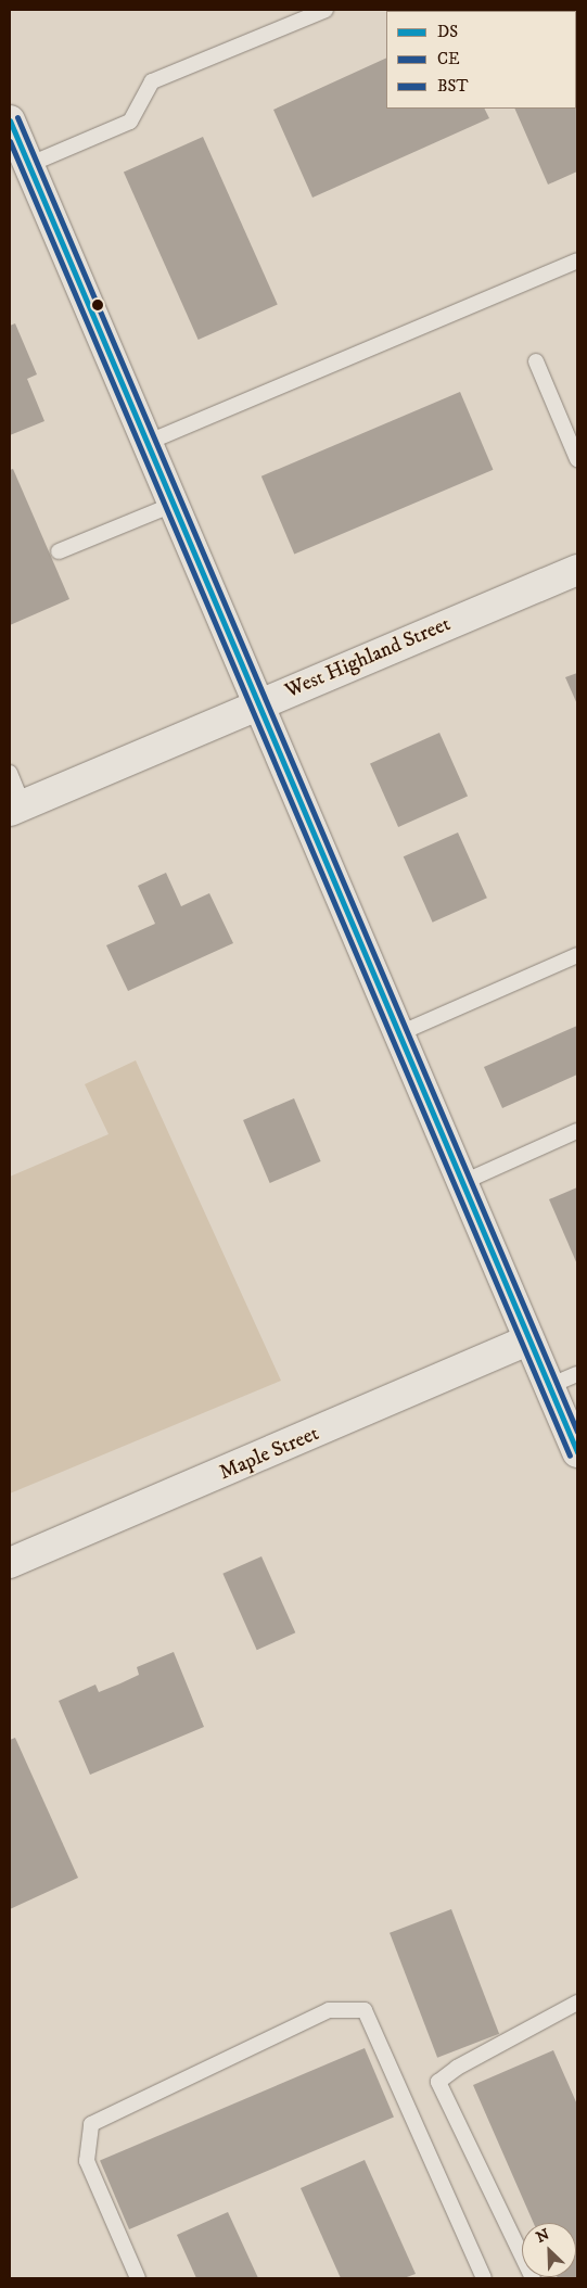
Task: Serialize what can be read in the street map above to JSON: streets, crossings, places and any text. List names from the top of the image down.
{
  "streets": {
    "street": ["West Highland Street", "Maple Street"]
  },
  "lines": ["transit line BST", "transit line DS", "transit line CE"],
  "legend": ["DS", "CE", "BST"],
  "north": "top left"
}
